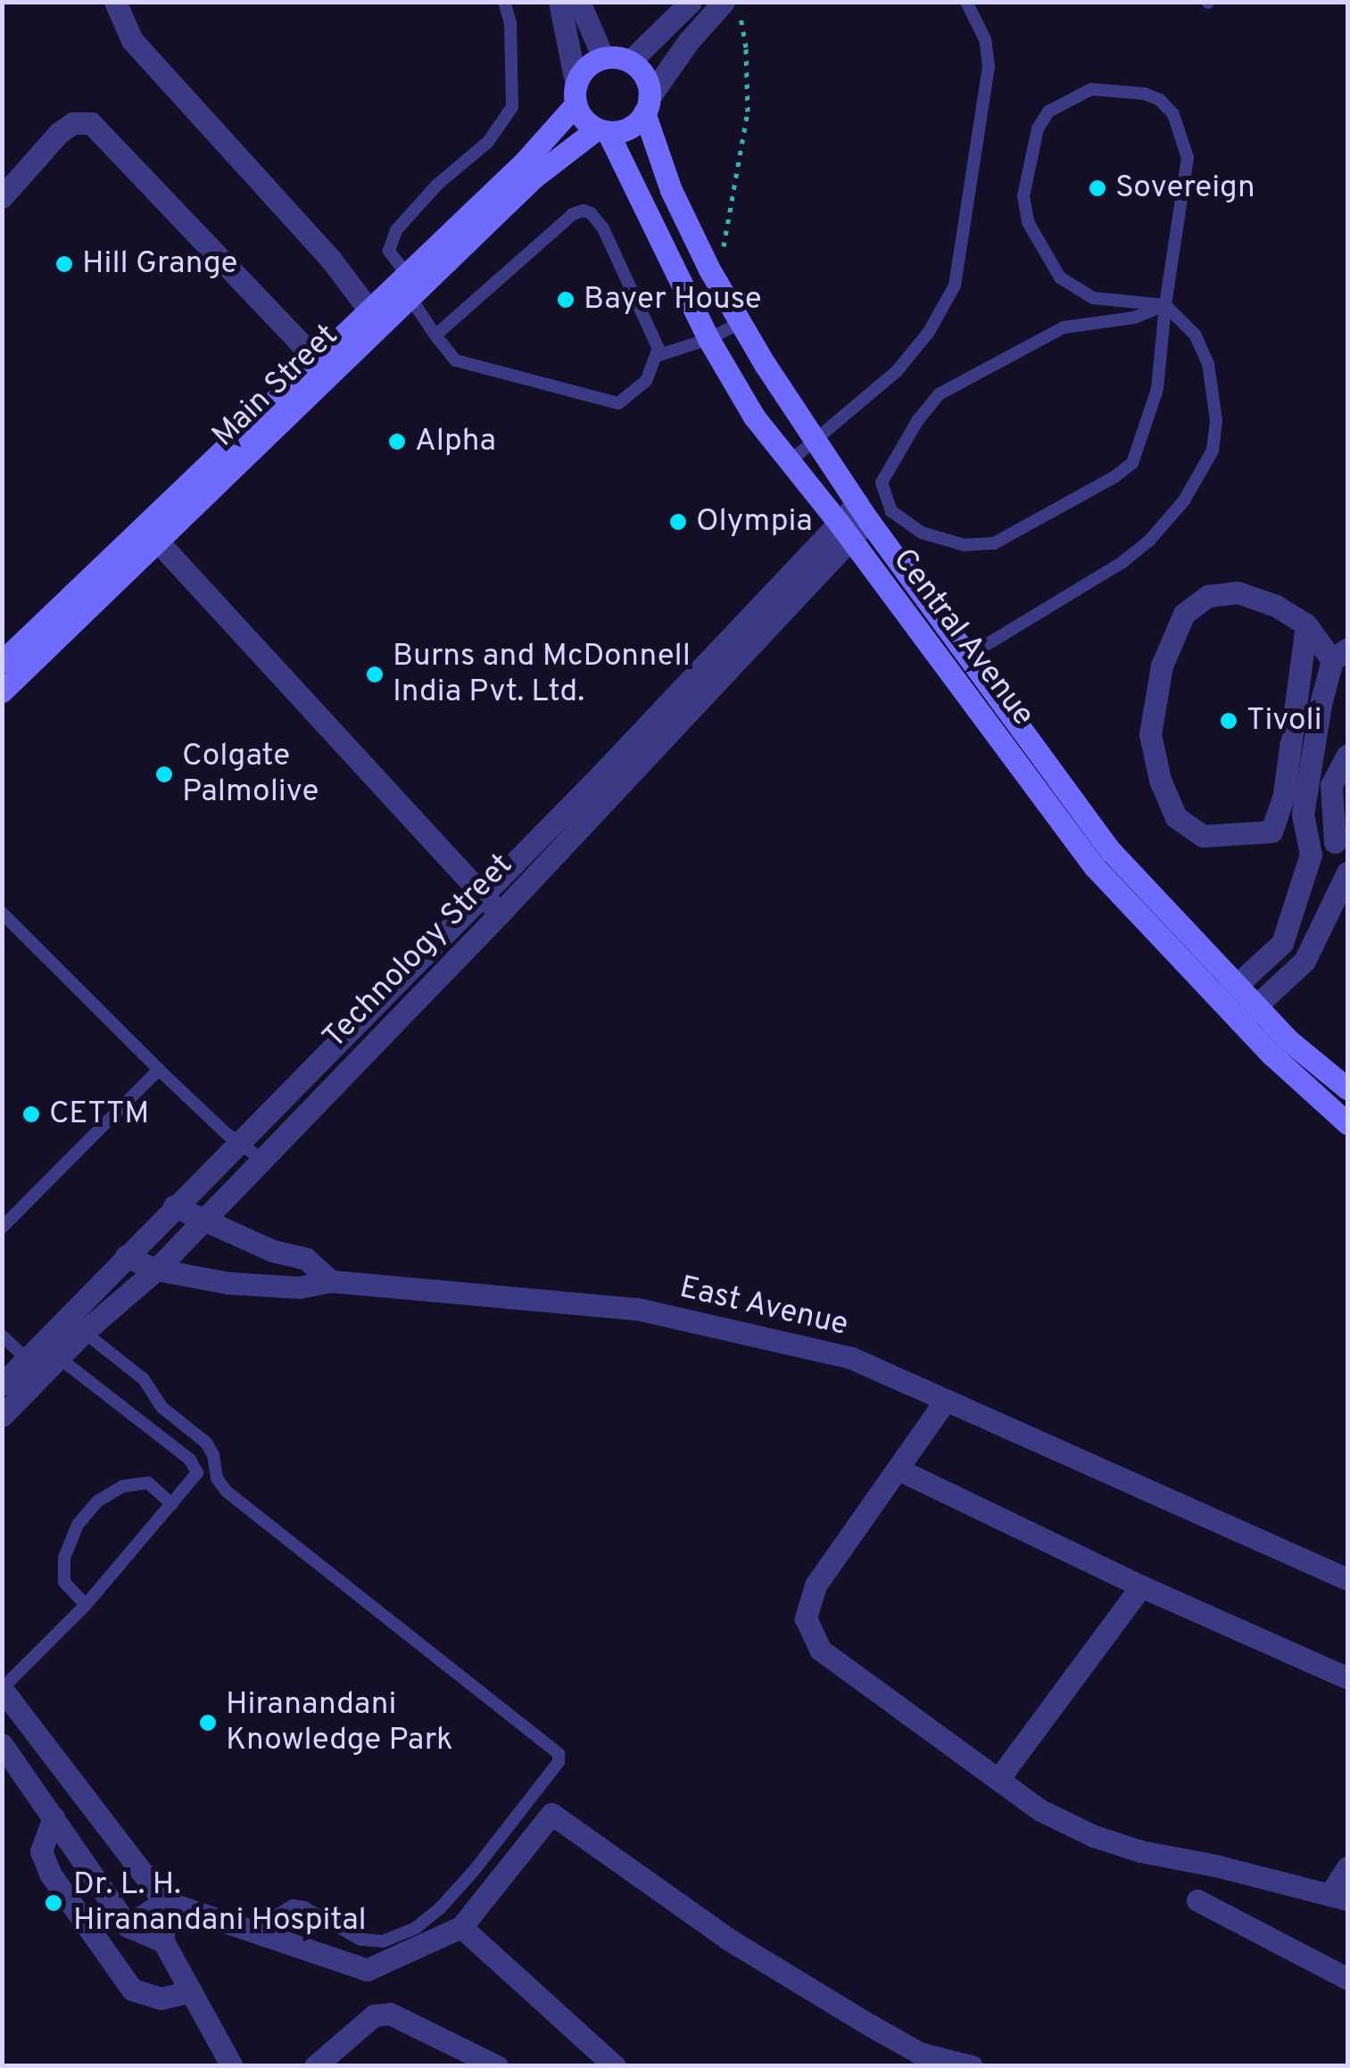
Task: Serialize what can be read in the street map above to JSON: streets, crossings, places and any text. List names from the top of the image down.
{
  "streets": {
    "main road": ["Main Street", "Central Avenue"],
    "street": ["Technology Street", "East Avenue"]
  },
  "crossings": [
    ["Main Street", "Central Avenue"],
    ["Central Avenue", "Technology Street"],
    ["Technology Street", "East Avenue"]
  ],
  "places": [
    "Sovereign",
    "Hill Grange",
    "Bayer House",
    "Alpha",
    "Olympia",
    "Burns and McDonnell India Pvt. Ltd.",
    "Tivoli",
    "Colgate Palmolive",
    "CETTM",
    "Hiranandani Knowledge Park",
    "Dr. L. H. Hiranandani Hospital"
  ]
}
